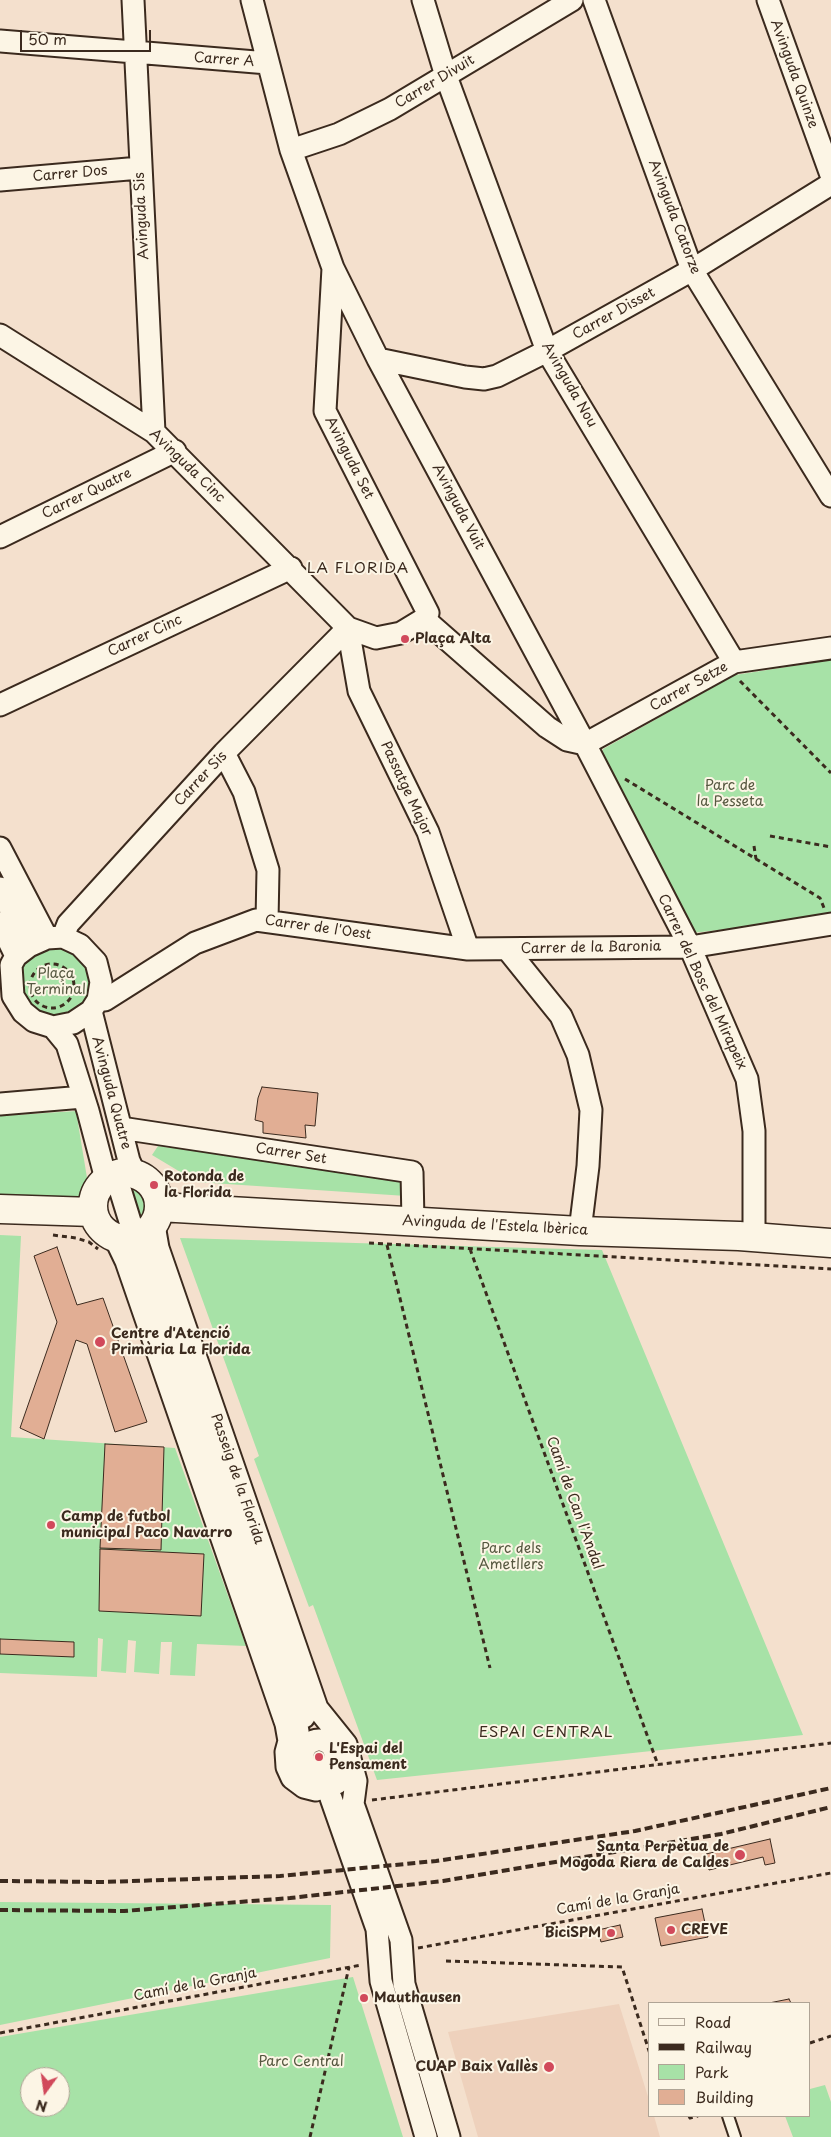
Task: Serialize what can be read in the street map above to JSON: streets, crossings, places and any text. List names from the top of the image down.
{
  "streets": {
    "main road": ["Avinguda de l'Estela Ibèrica"],
    "street": [
      "Carrer A",
      "Avinguda Quinze",
      "Carrer Divuit",
      "Carrer Dos",
      "Avinguda Sis",
      "Avinguda Catorze",
      "Carrer Disset",
      "Avinguda Nou",
      "Avinguda Set",
      "Avinguda Cinc",
      "Carrer Quatre",
      "Avinguda Vuit",
      "Carrer Cinc",
      "Carrer Setze",
      "Carrer Sis",
      "Passatge Major",
      "Carrer de l'Oest",
      "Carrer de la Baronia",
      "Carrer del Bosc del Mirapeix",
      "Avinguda Quatre",
      "Carrer Set",
      "Passeig de la Florida"
    ],
    "path": ["Camí de Can l'Andal", "Camí de la Granja"]
  },
  "crossings": [
    ["Carrer A", "Avinguda Sis"],
    ["Carrer A", "Avinguda Set"],
    ["Carrer Divuit", "Avinguda Nou"],
    ["Carrer Divuit", "Avinguda Set"],
    ["Carrer Dos", "Avinguda Sis"],
    ["Avinguda Sis", "Avinguda Cinc"],
    ["Avinguda Catorze", "Carrer Disset"],
    ["Carrer Disset", "Avinguda Nou"],
    ["Carrer Disset", "Avinguda Vuit"],
    ["Avinguda Nou", "Carrer Setze"],
    ["Avinguda Set", "Avinguda Vuit"],
    ["Avinguda Cinc", "Carrer Quatre"],
    ["Avinguda Cinc", "Carrer Cinc"],
    ["Avinguda Cinc", "Carrer Sis"],
    ["Avinguda Cinc", "Passatge Major"],
    ["Avinguda Vuit", "Carrer Setze"],
    ["Avinguda Vuit", "Carrer del Bosc del Mirapeix"],
    ["Carrer Setze", "Carrer del Bosc del Mirapeix"],
    ["Carrer Sis", "Passatge Major"],
    ["Passatge Major", "Carrer de l'Oest"],
    ["Passatge Major", "Carrer de la Baronia"],
    ["Carrer de l'Oest", "Carrer de la Baronia"],
    ["Carrer de l'Oest", "Avinguda Quatre"],
    ["Carrer de la Baronia", "Carrer del Bosc del Mirapeix"],
    ["Carrer del Bosc del Mirapeix", "Avinguda de l'Estela Ibèrica"],
    ["Avinguda Quatre", "Carrer Set"],
    ["Avinguda Quatre", "Avinguda de l'Estela Ibèrica"],
    ["Avinguda Quatre", "Passeig de la Florida"],
    ["Carrer Set", "Avinguda de l'Estela Ibèrica"],
    ["Avinguda de l'Estela Ibèrica", "Passeig de la Florida"]
  ],
  "districts": ["LA FLORIDA", "ESPAI CENTRAL"],
  "parks": [
    "Parc de la Pesseta",
    "Plaça Terminal",
    "Parc dels Ametllers",
    "Parc Central"
  ],
  "places": [
    "Plaça Alta",
    "Rotonda de la Florida",
    "Centre d'Atenció Primària La Florida",
    "Camp de futbol municipal Paco Navarro",
    "L'Espai del Pensament",
    "Santa Perpètua de Mogoda Riera de Caldes",
    "CREVE",
    "BiciSPM",
    "Mauthausen",
    "CUAP Baix Vallès"
  ],
  "legend": [
    "Road",
    "Railway",
    "Park",
    "Building"
  ],
  "scale_bar": "50 m",
  "north": "bottom"
}
